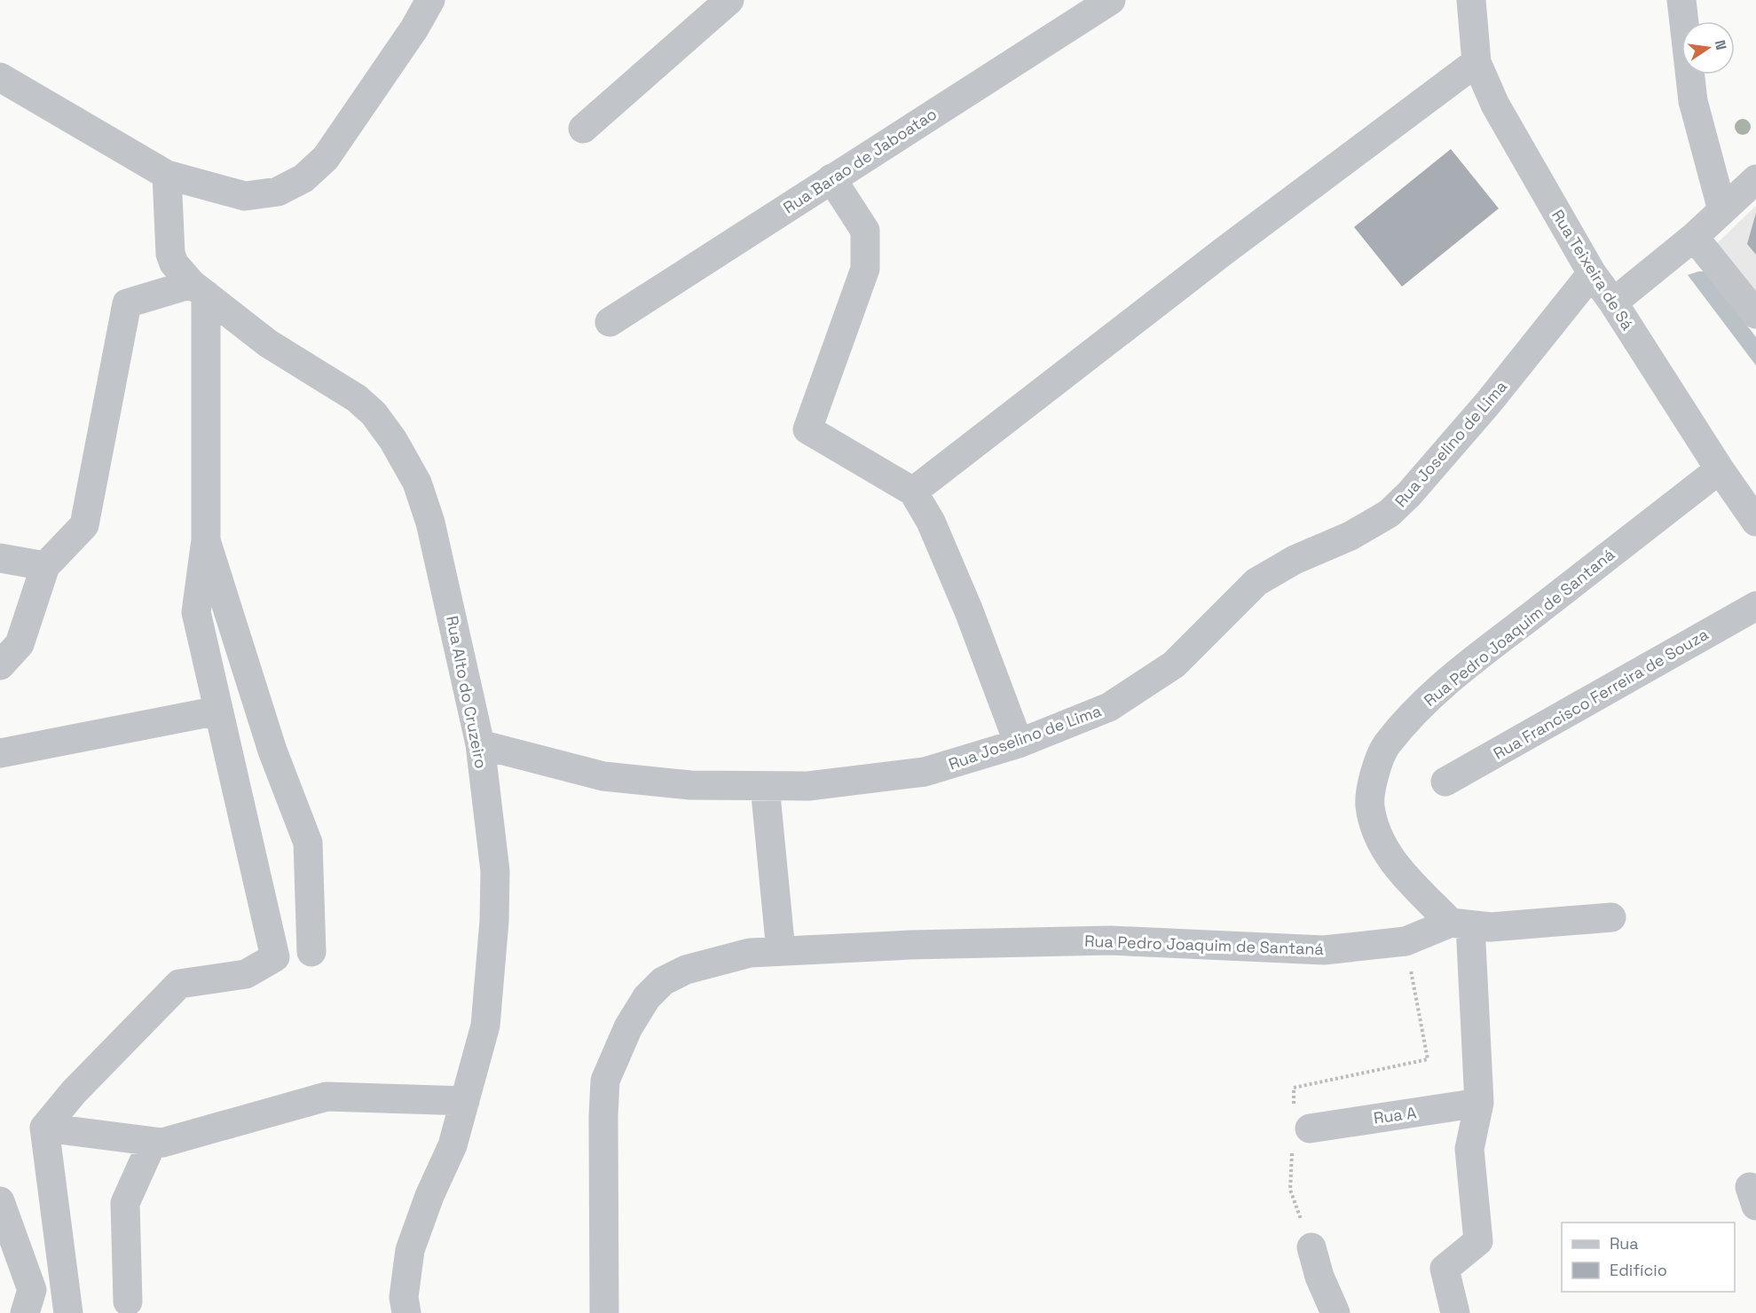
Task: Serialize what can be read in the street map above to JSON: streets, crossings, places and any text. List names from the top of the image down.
{
  "streets": {
    "street": [
      "Rua Barao de Jaboatao",
      "Rua Teixeira de Sá",
      "Rua Joselino de Lima",
      "Rua Pedro Joaquim de Santaná",
      "Rua Alto do Cruzeiro",
      "Rua Francisco Ferreira de Souza",
      "Rua A"
    ]
  },
  "crossings": [
    ["Rua Teixeira de Sá", "Rua Joselino de Lima"],
    ["Rua Teixeira de Sá", "Rua Pedro Joaquim de Santaná"],
    ["Rua Joselino de Lima", "Rua Alto do Cruzeiro"]
  ],
  "legend": ["Rua", "Edifício"],
  "north": "right"
}
